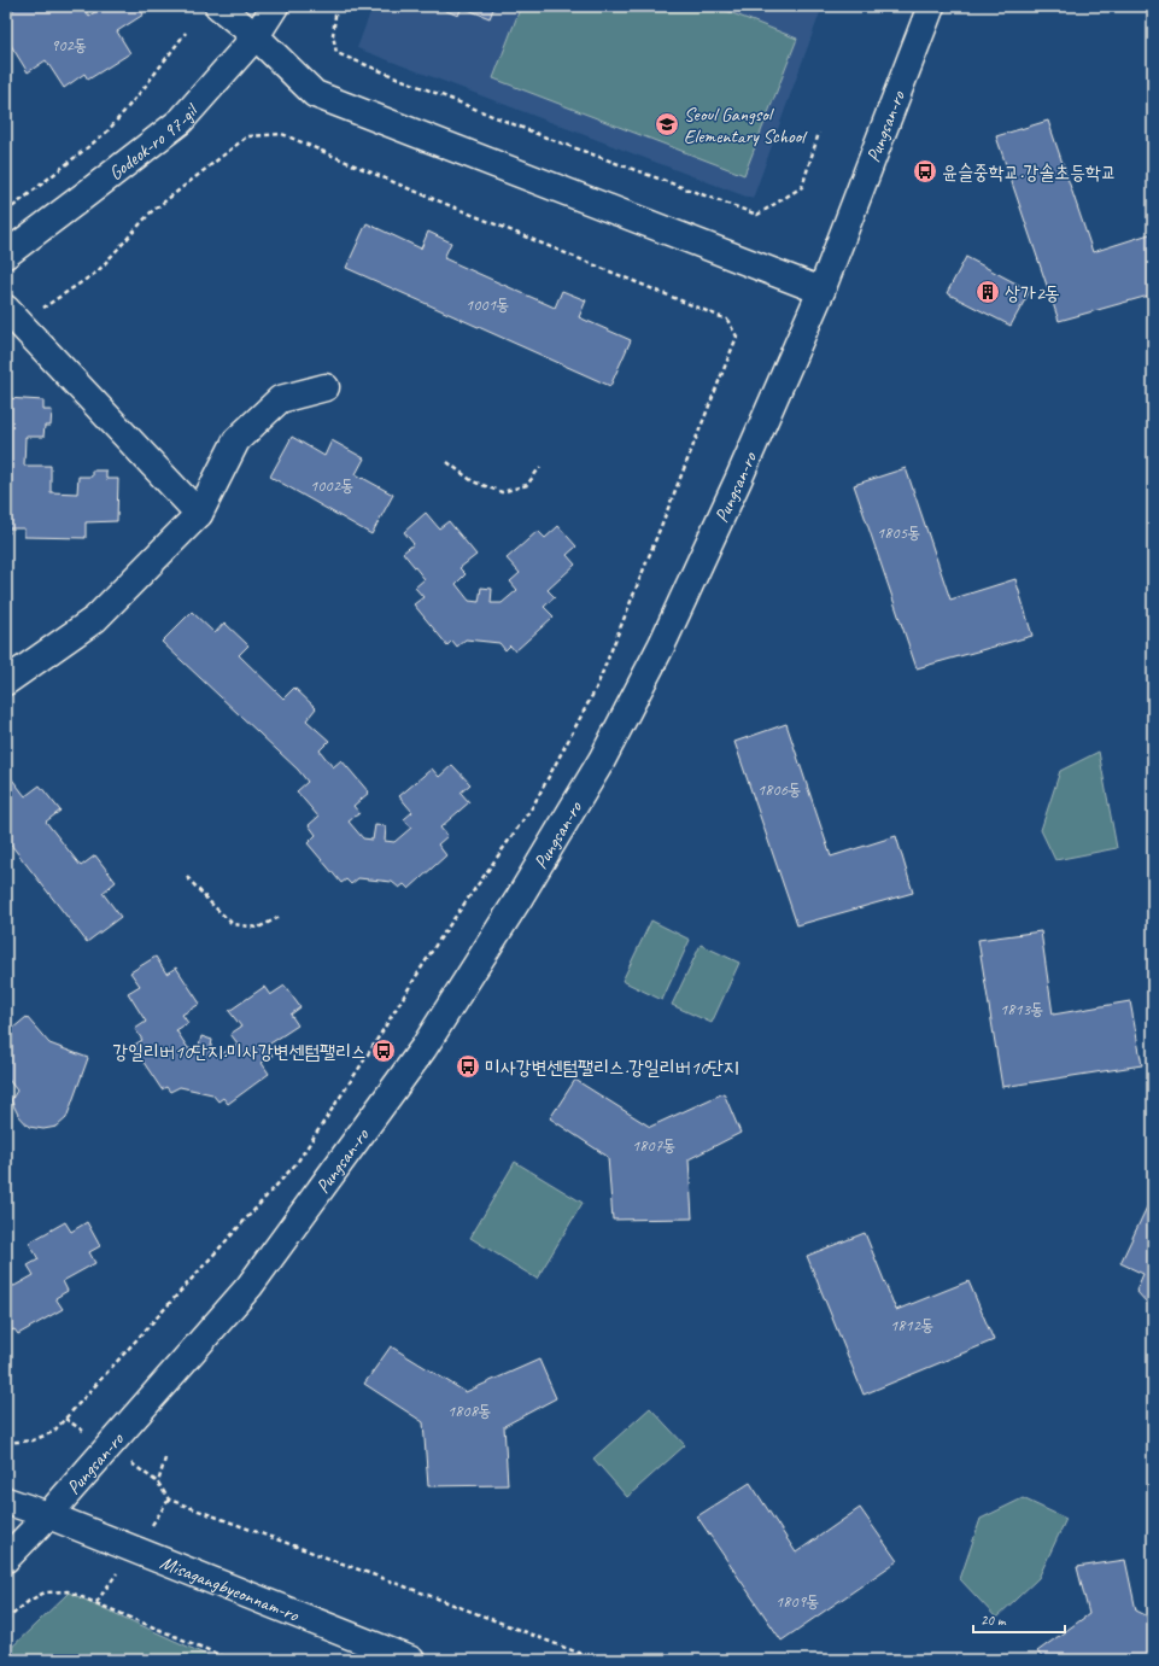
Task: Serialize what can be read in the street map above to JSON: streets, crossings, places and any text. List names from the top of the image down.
{
  "streets": {
    "street": ["Pungsan-ro", "Godeok-ro 97-gil", "Misagangbyeonnam-ro"]
  },
  "crossings": [
    ["Pungsan-ro", "Misagangbyeonnam-ro"]
  ],
  "places": {
    "school or university": ["Seoul Gangsol Elementary School"],
    "bus stop": ["윤슬중학교.강솔초등학교", "강일리버10단지.미사강변센텀팰리스", "미사강변센텀팰리스.강일리버10단지"],
    "building": ["상가2동"]
  },
  "house_numbers": [
    "902동",
    "1001동",
    "1002동",
    "1805동",
    "1806동",
    "1813동",
    "1807동",
    "1812동",
    "1808동",
    "1809동"
  ],
  "scale_bar": "20 m"
}
